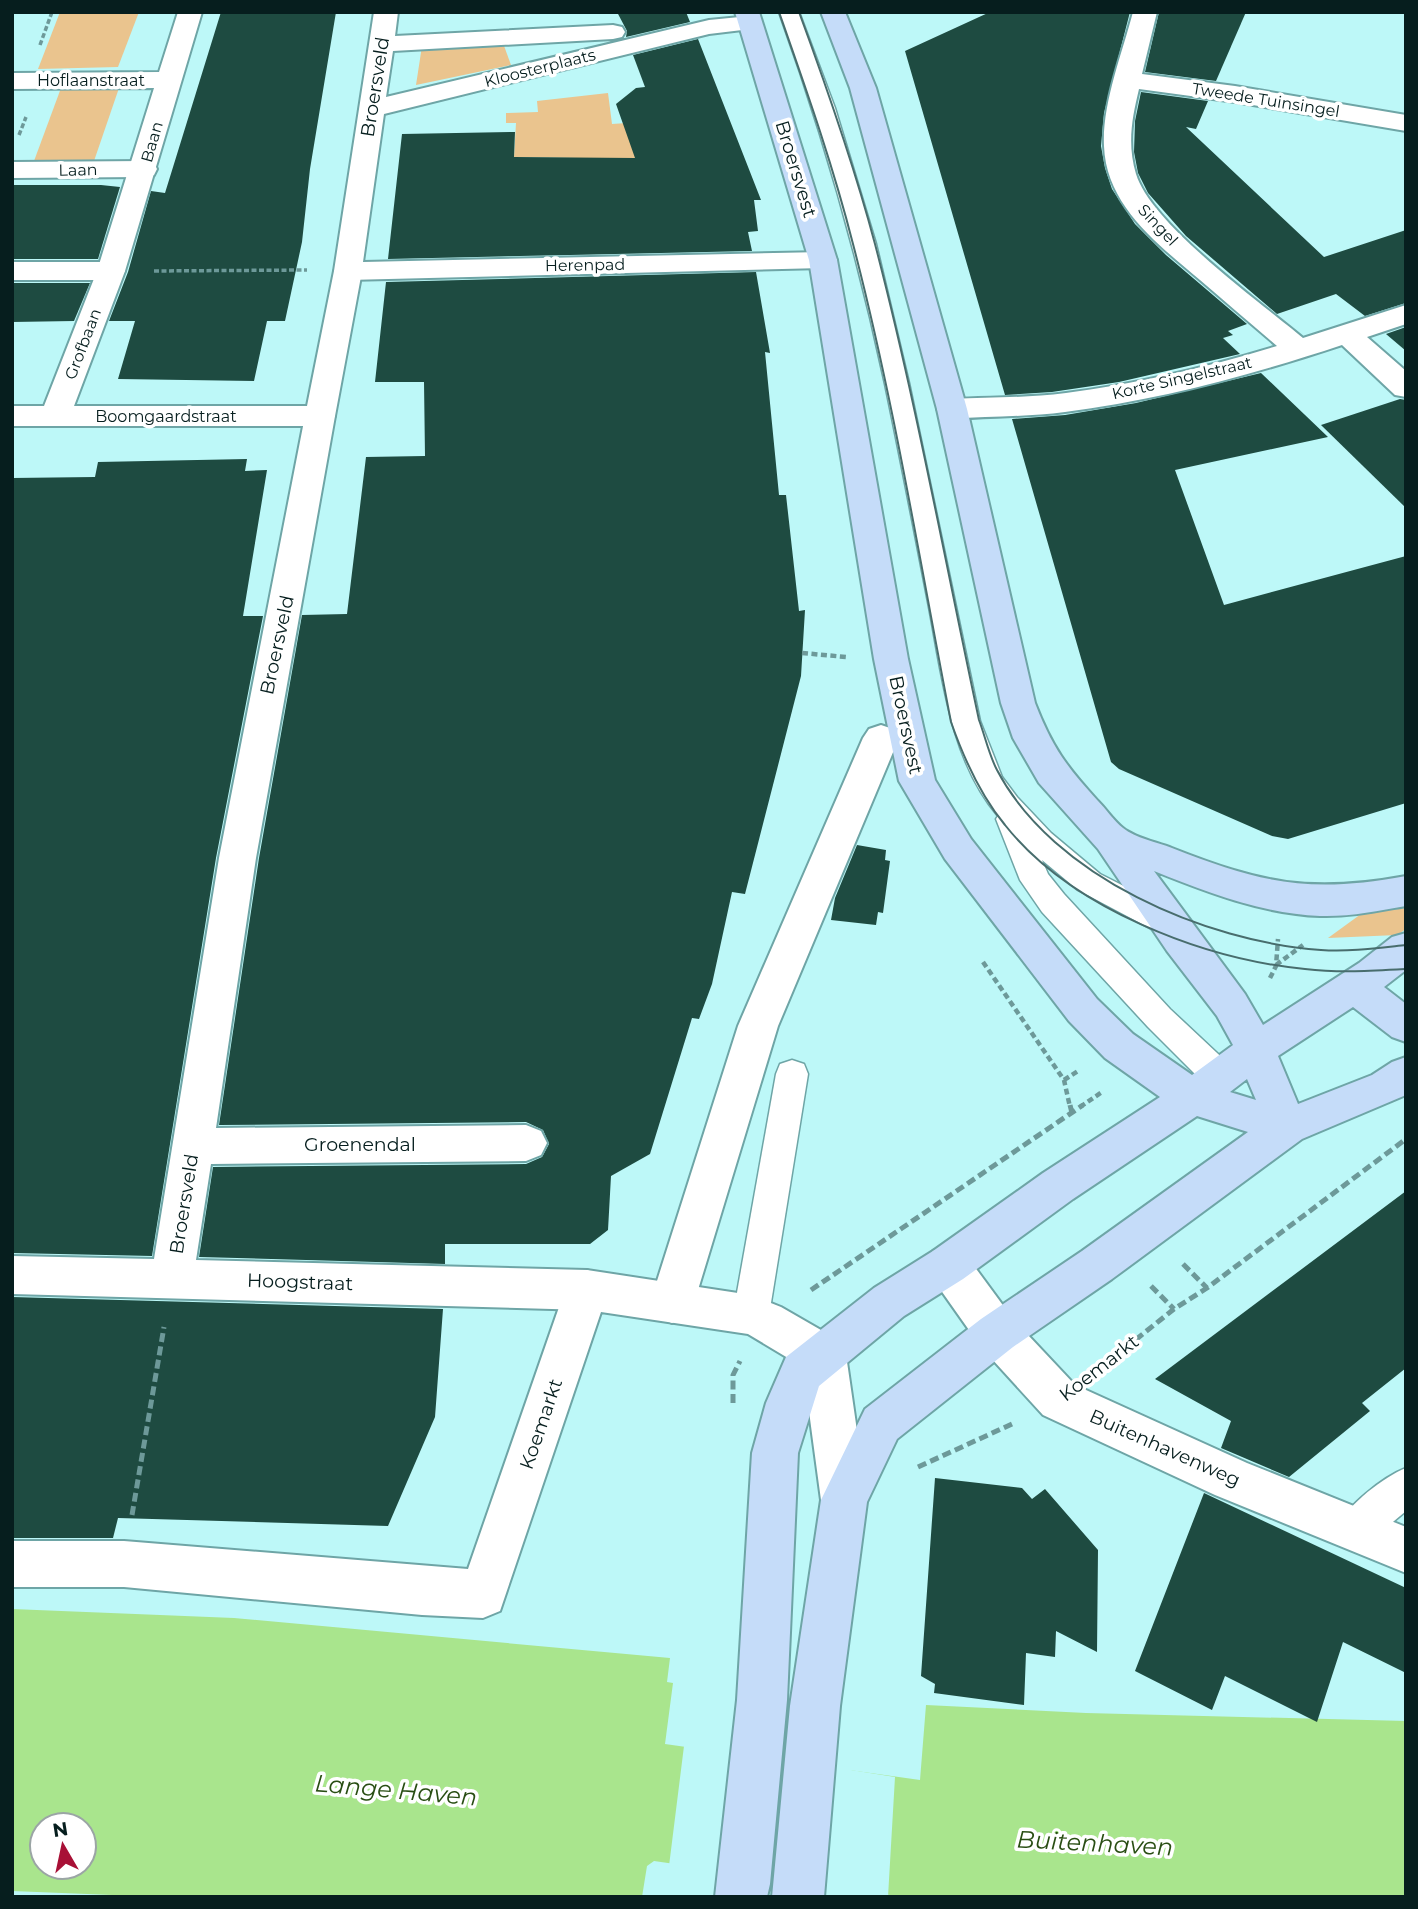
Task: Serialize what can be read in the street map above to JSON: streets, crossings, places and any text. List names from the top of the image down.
{
  "streets": {
    "main road": ["Broersvest"],
    "street": [
      "Kloosterplaats",
      "Hoflaanstraat",
      "Broersveld",
      "Tweede Tuinsingel",
      "Baan",
      "Laan",
      "Singel",
      "Herenpad",
      "Grofbaan",
      "Korte Singelstraat",
      "Boomgaardstraat",
      "Groenendal",
      "Hoogstraat",
      "Koemarkt",
      "Buitenhavenweg"
    ]
  },
  "crossings": [
    ["Kloosterplaats", "Broersveld"],
    ["Kloosterplaats", "Broersvest"],
    ["Hoflaanstraat", "Baan"],
    ["Broersveld", "Herenpad"],
    ["Broersveld", "Boomgaardstraat"],
    ["Broersveld", "Groenendal"],
    ["Broersveld", "Hoogstraat"],
    ["Tweede Tuinsingel", "Singel"],
    ["Baan", "Laan"],
    ["Baan", "Grofbaan"],
    ["Broersvest", "Herenpad"],
    ["Broersvest", "Korte Singelstraat"],
    ["Singel", "Korte Singelstraat"],
    ["Grofbaan", "Boomgaardstraat"],
    ["Hoogstraat", "Koemarkt"],
    ["Koemarkt", "Buitenhavenweg"]
  ],
  "water": ["Lange Haven", "Buitenhaven"],
  "north": "top"
}
